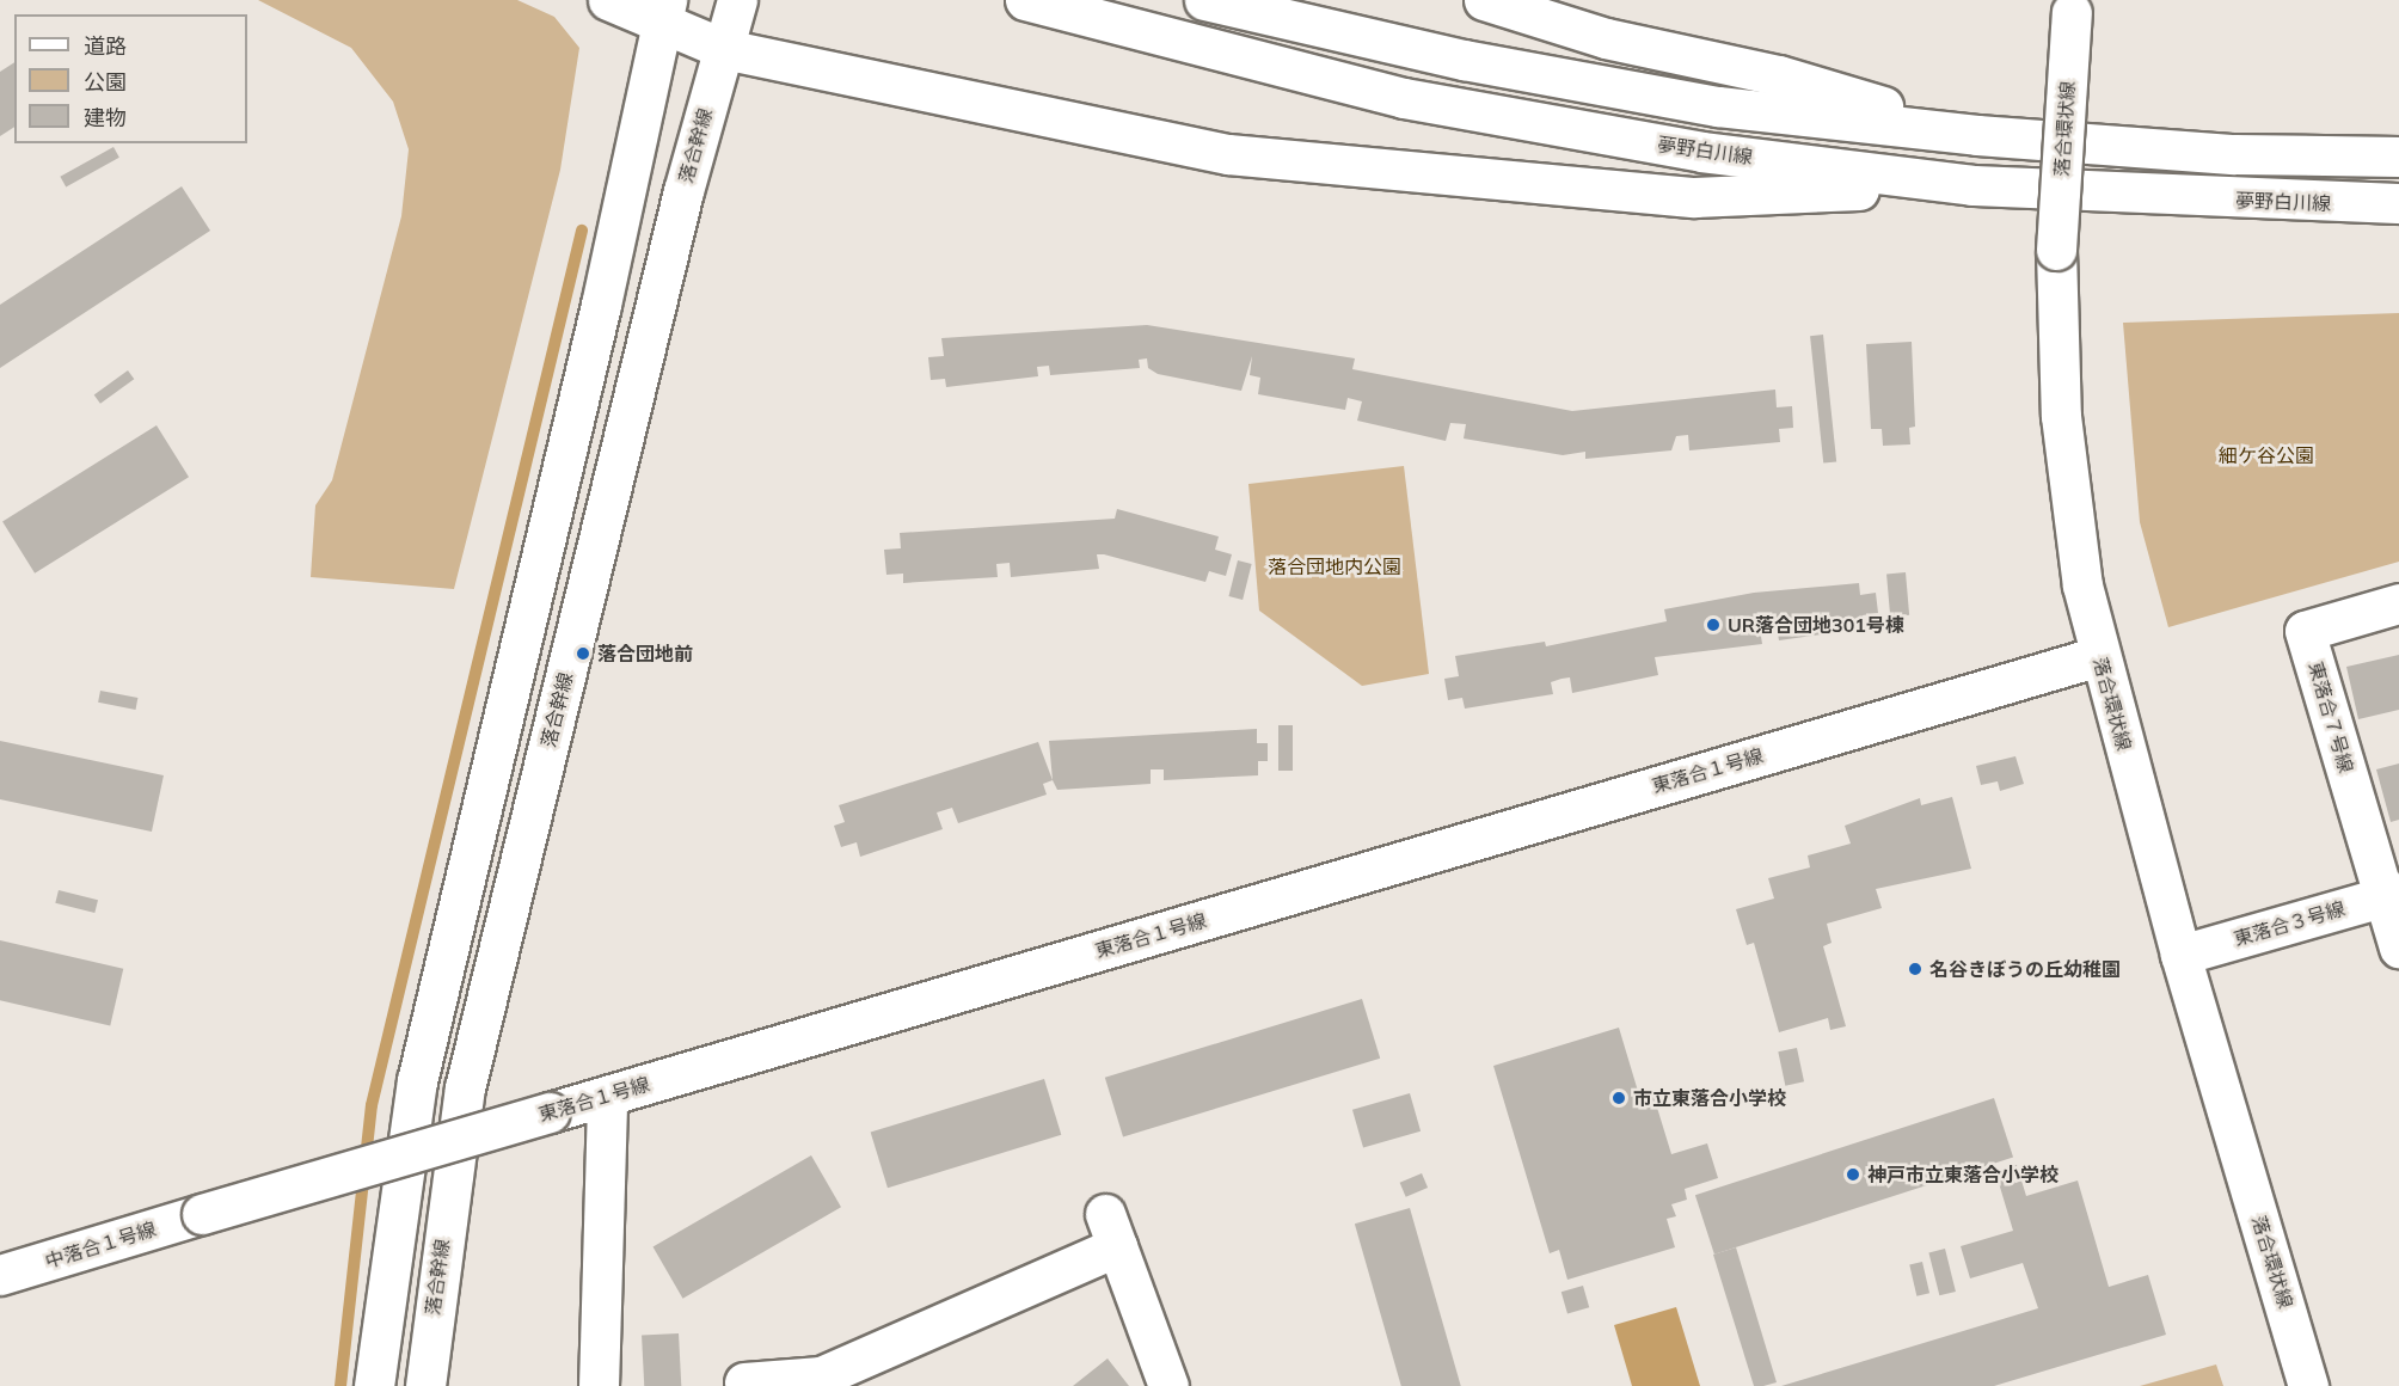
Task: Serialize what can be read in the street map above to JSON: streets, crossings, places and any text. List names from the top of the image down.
{
  "streets": {
    "street": [
      "落合環状線",
      "落合幹線",
      "夢野白川線",
      "東落合７号線",
      "東落合１号線",
      "東落合３号線",
      "中落合１号線"
    ]
  },
  "crossings": [
    ["落合環状線", "東落合１号線"],
    ["落合環状線", "東落合３号線"],
    ["東落合７号線", "東落合３号線"],
    ["東落合１号線", "中落合１号線"]
  ],
  "parks": ["細ケ谷公園", "落合団地内公園"],
  "places": [
    "UR落合団地301号棟",
    "落合団地前",
    "名谷きぼうの丘幼稚園",
    "市立東落合小学校",
    "神戸市立東落合小学校"
  ],
  "legend": ["道路", "公園", "建物"]
}
